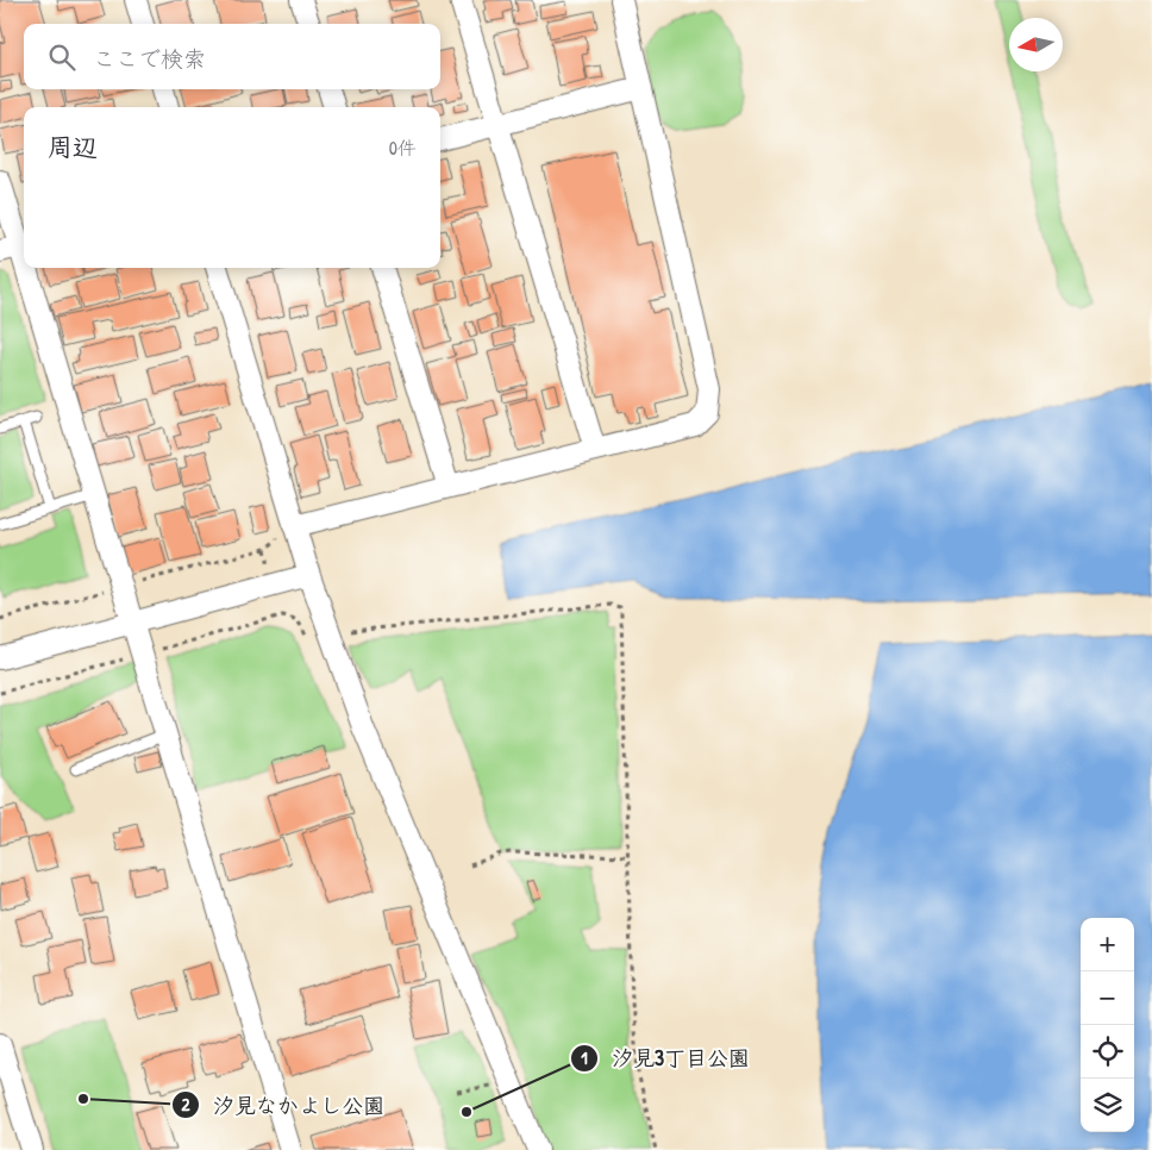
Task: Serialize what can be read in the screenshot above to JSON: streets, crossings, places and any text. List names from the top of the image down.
{
  "places": ["汐見なかよし公園", "汐見3丁目公園"],
  "north": "left",
  "page": {
    "search": "ここで検索",
    "heading": ["周辺", "0件"],
    "map_buttons": ["+", "−"]
  }
}
